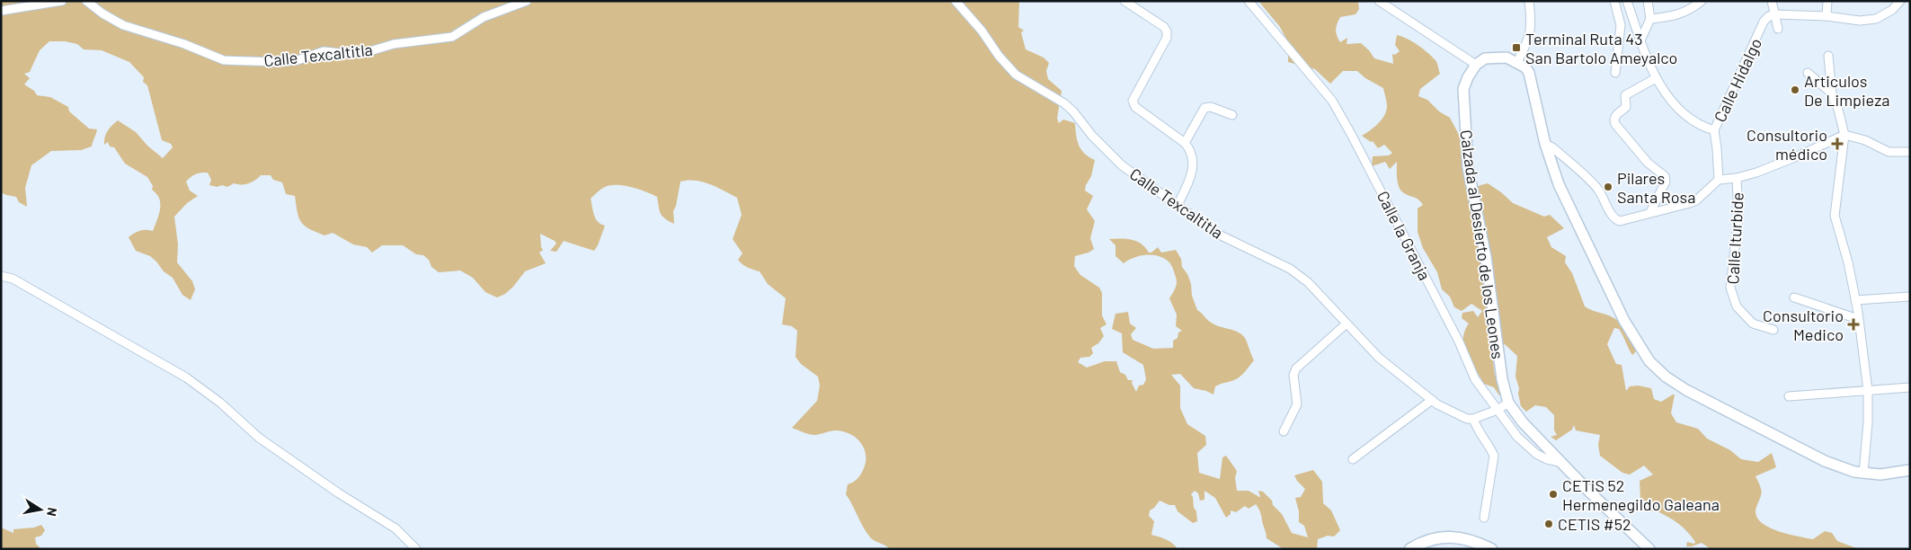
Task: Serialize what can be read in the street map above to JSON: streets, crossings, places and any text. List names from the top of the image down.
{
  "streets": {
    "street": [
      "Calle Texcaltitla",
      "Calle Hidalgo",
      "Calle la Granja",
      "Calle Iturbide",
      "Calzada al Desierto de los Leones"
    ]
  },
  "crossings": [
    ["Calle la Granja", "Calzada al Desierto de los Leones"]
  ],
  "places": {
    "transit": ["Terminal Ruta 43 San Bartolo Ameyalco"],
    "other": [
      "Articulos De Limpieza",
      "Pilares Santa Rosa",
      "CETiS 52 Hermenegildo Galeana",
      "CETIS #52"
    ],
    "health": ["Consultorio médico", "Consultorio Medico"]
  },
  "north": "right"
}
